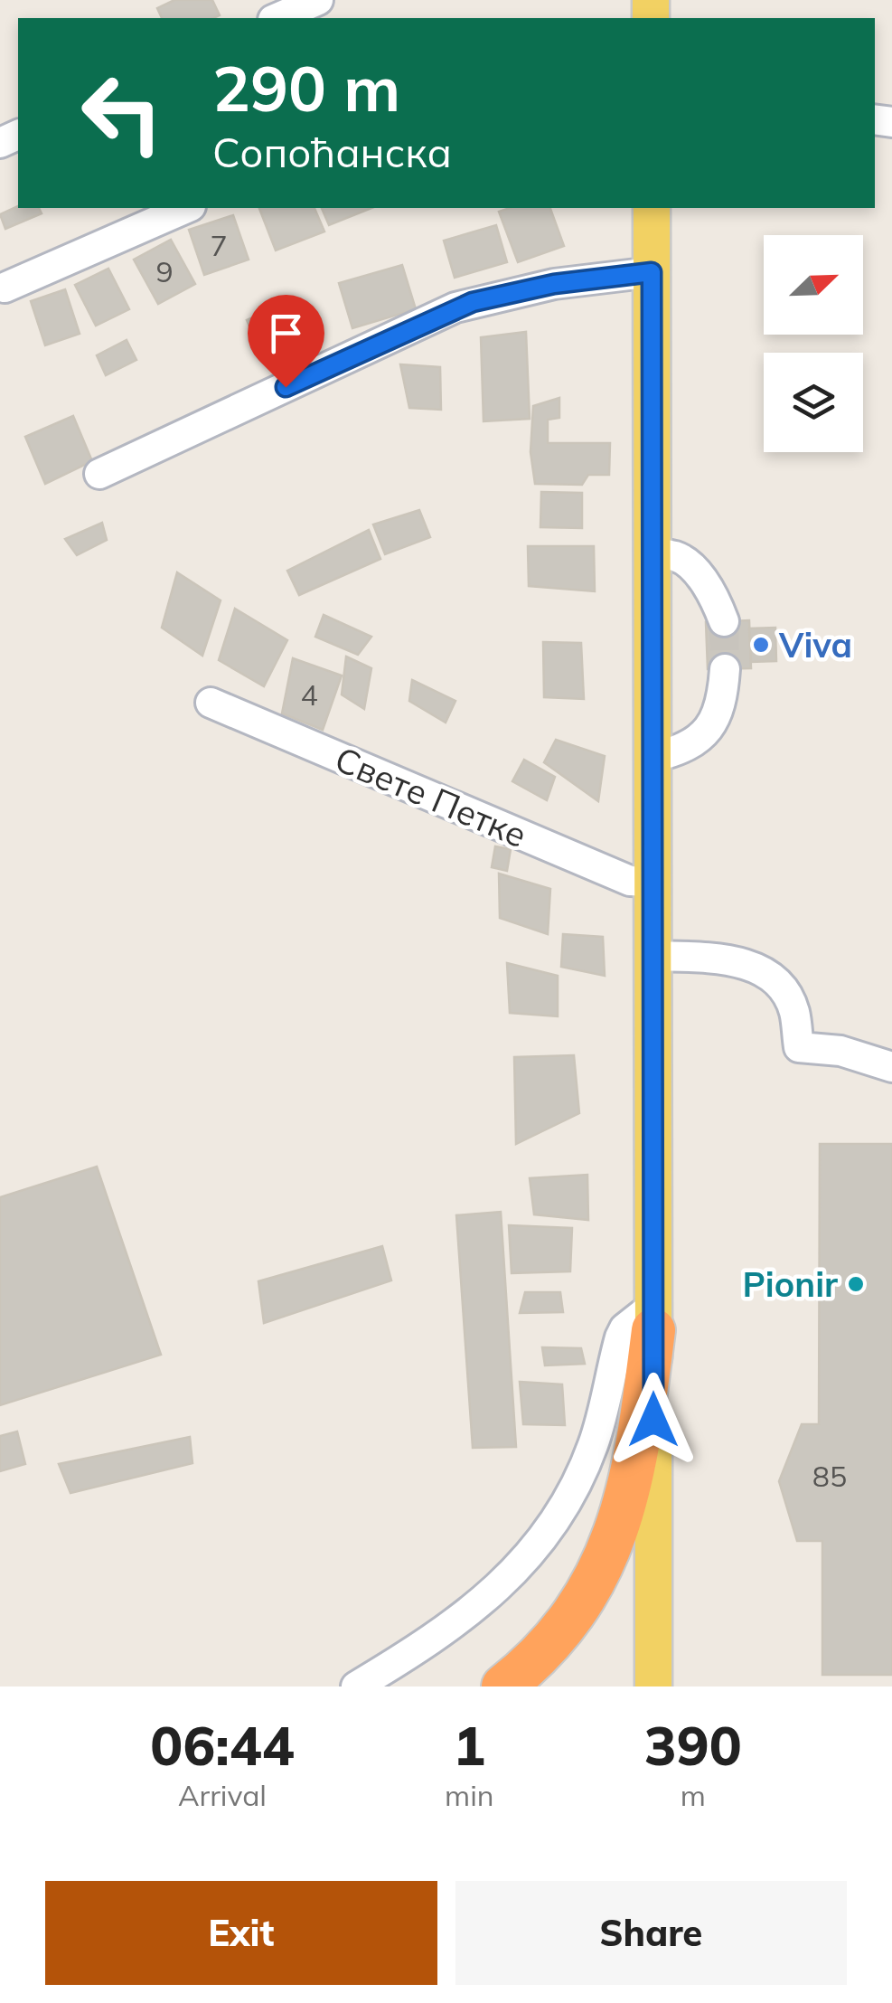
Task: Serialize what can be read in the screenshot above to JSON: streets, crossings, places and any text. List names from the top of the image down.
{
  "streets": {
    "street": ["Свете Петке"]
  },
  "places": ["Viva", "Pionir"],
  "house_numbers": [
    "7",
    "9",
    "4",
    "85"
  ],
  "north": "top right",
  "page": {
    "turn": ["290 m", "Сопоћанска"],
    "eta": [
      "06:44",
      "Arrival",
      "1",
      "min",
      "390",
      "m"
    ],
    "buttons": ["Exit", "Share"]
  }
}
